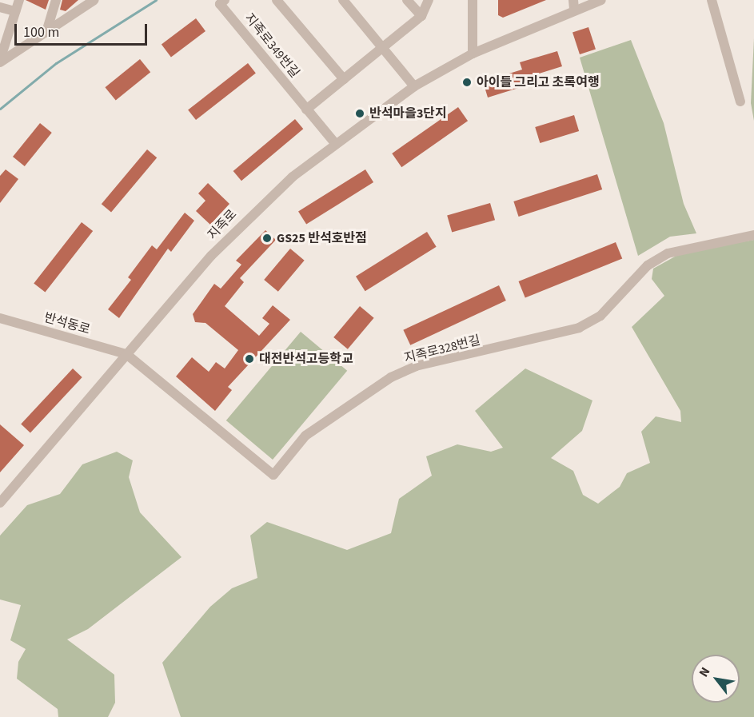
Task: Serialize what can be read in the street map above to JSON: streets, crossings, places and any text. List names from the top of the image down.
{
  "streets": {
    "street": [
      "지족로349번길",
      "지족로",
      "반석동로",
      "지족로328번길"
    ]
  },
  "crossings": [
    ["지족로349번길", "지족로"],
    ["지족로", "반석동로"],
    ["지족로", "지족로328번길"],
    ["반석동로", "지족로328번길"]
  ],
  "places": [
    "아이들 그리고 초록여행",
    "반석마을3단지",
    "GS25 반석호반점",
    "대전반석고등학교"
  ],
  "scale_bar": "100 m",
  "north": "top left"
}
